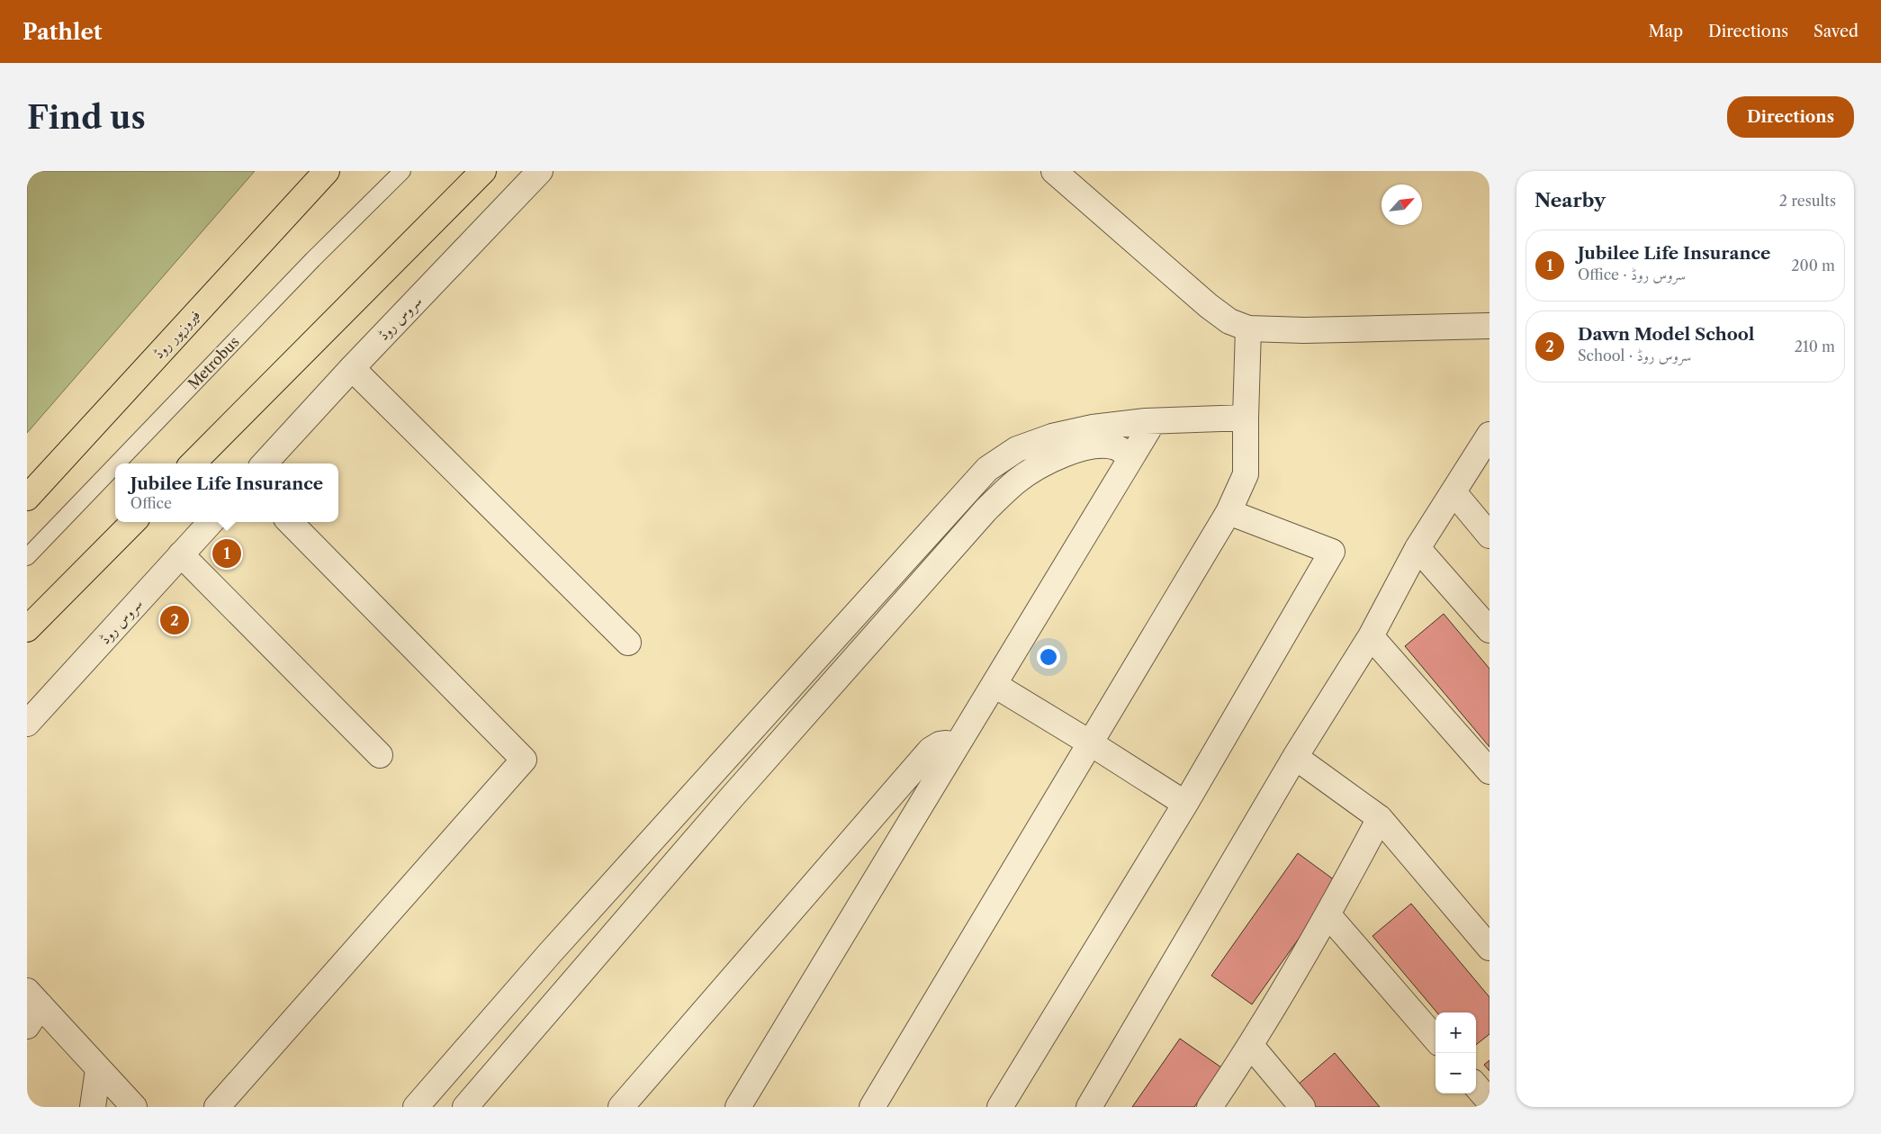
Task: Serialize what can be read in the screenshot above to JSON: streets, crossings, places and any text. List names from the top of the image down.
{
  "streets": {
    "main road": ["فیروزپور روڈ"],
    "street": ["سروس روڈ"],
    "lane": ["Metrobus"]
  },
  "north": "top right",
  "page": {
    "header": "Pathlet",
    "nav": ["Map", "Directions", "Saved"],
    "buttons": "Directions",
    "title": "Find us",
    "heading": ["Nearby", "2 results"],
    "list": [
      {
        "mark": "1",
        "name": "Jubilee Life Insurance",
        "note": "Office · سروس روڈ",
        "value": "200 m"
      },
      {
        "mark": "2",
        "name": "Dawn Model School",
        "note": "School · سروس روڈ",
        "value": "210 m"
      }
    ],
    "popup": ["Jubilee Life Insurance", "Office"],
    "pins": ["1", "2"],
    "map_buttons": ["+", "−"]
  }
}
